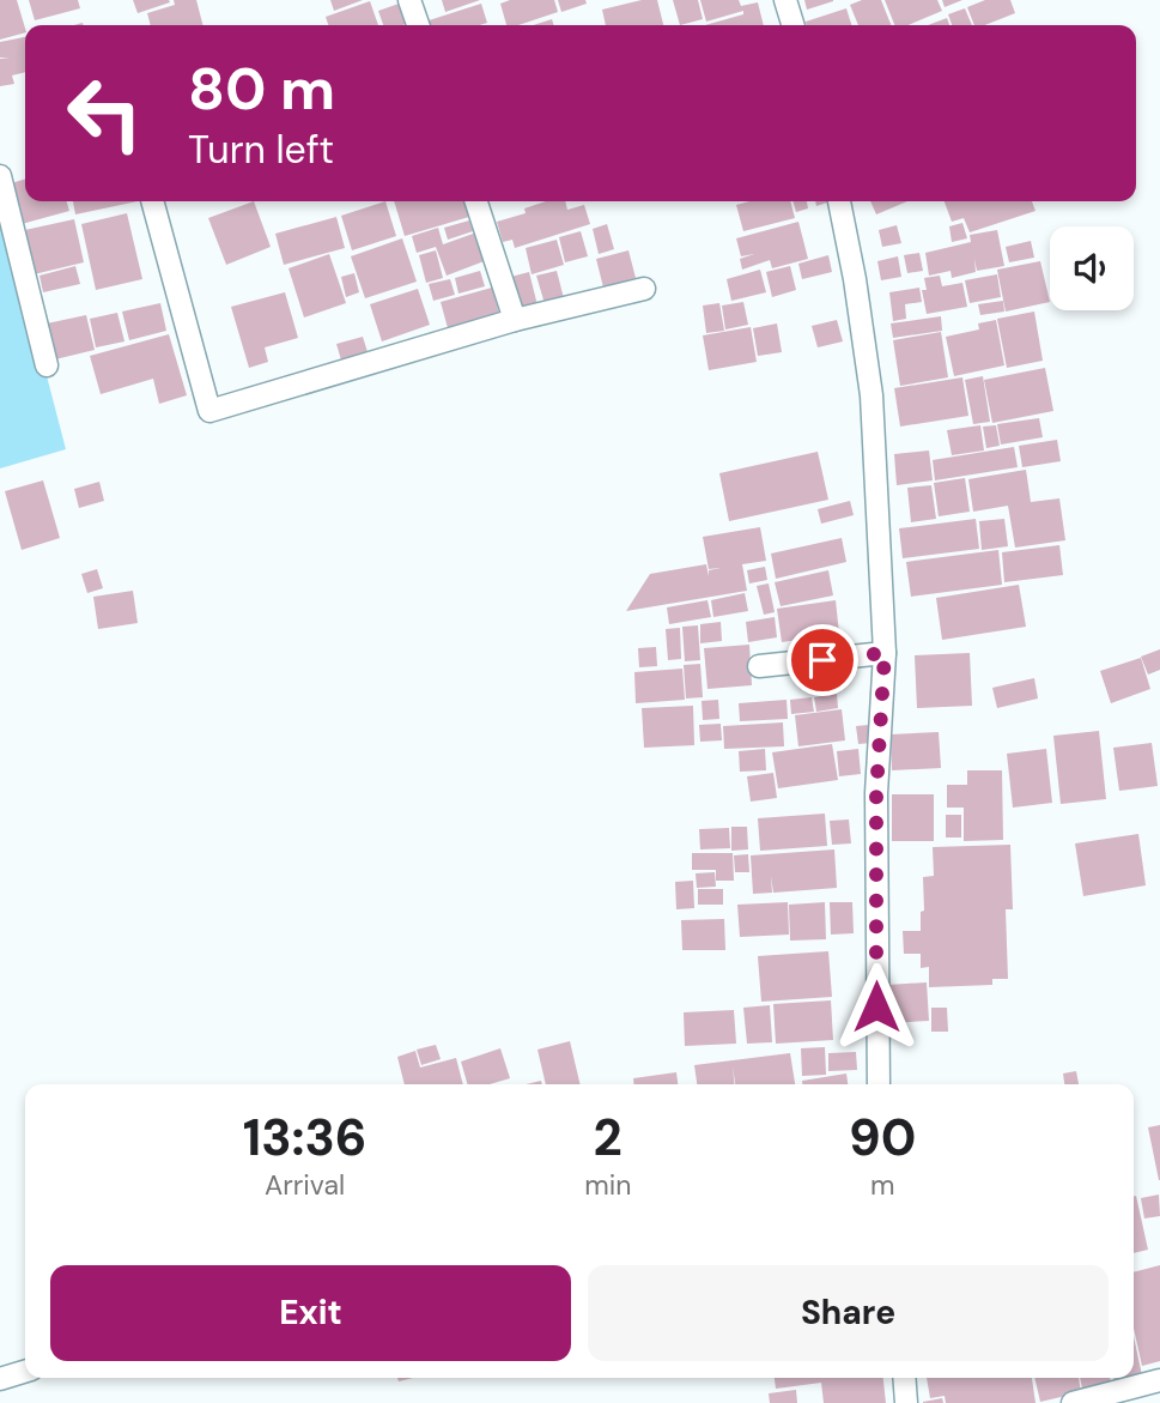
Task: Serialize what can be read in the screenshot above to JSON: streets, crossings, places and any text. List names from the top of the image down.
{
  "page": {
    "turn": ["80 m", "Turn left"],
    "eta": [
      "13:36",
      "Arrival",
      "2",
      "min",
      "90",
      "m"
    ],
    "buttons": ["Exit", "Share"]
  }
}
